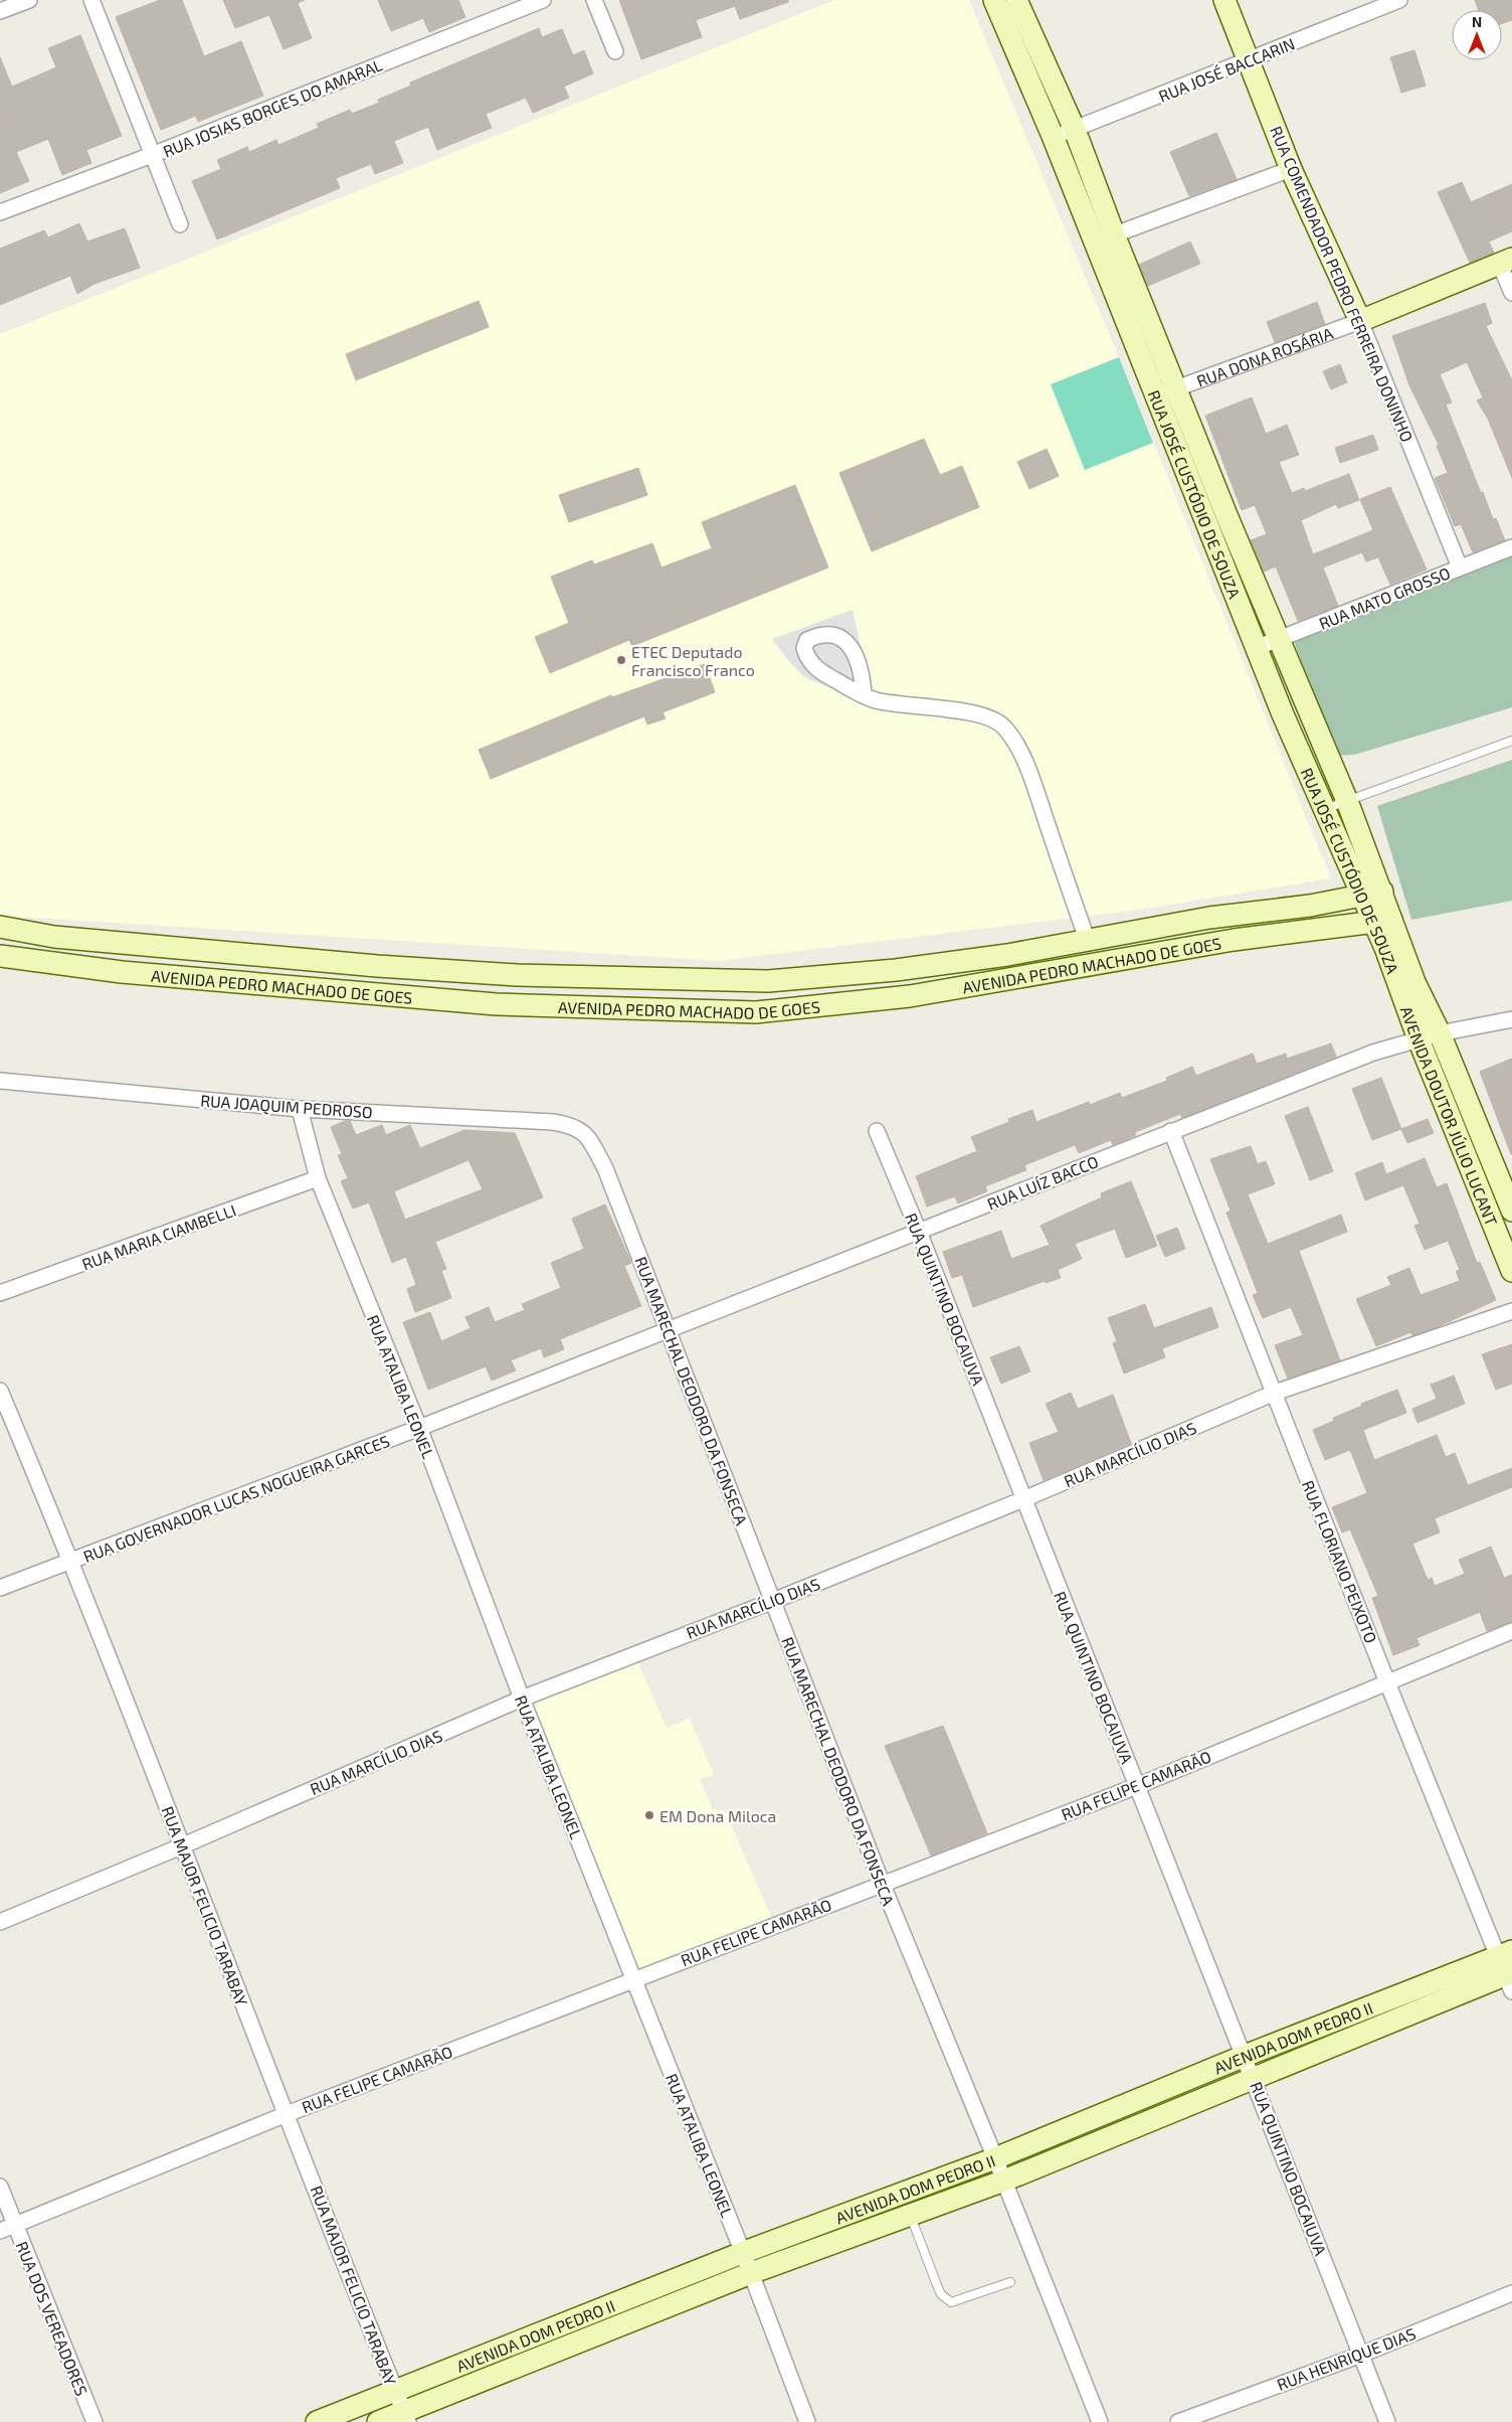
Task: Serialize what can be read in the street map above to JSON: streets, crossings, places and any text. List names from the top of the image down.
{
  "streets": {
    "street": [
      "RUA JOSÉ BACCARIN",
      "RUA JOSIAS BORGES DO AMARAL",
      "RUA COMENDADOR PEDRO FERREIRA DONINHO",
      "RUA DONA ROSÁRIA",
      "RUA JOSÉ CUSTÓDIO DE SOUZA",
      "RUA MATO GROSSO",
      "AVENIDA PEDRO MACHADO DE GOES",
      "RUA JOAQUIM PEDROSO",
      "AVENIDA DOUTOR JÚLIO LUCANT",
      "RUA LUÍZ BACCO",
      "RUA MARIA CIAMBELLI",
      "RUA QUINTINO BOCAIUVA",
      "RUA ATALIBA LEONEL",
      "RUA MARECHAL DEODORO DA FONSECA",
      "RUA MARCÍLIO DIAS",
      "RUA GOVERNADOR LUCAS NOGUEIRA GARCES",
      "RUA FLORIANO PEIXOTO",
      "RUA FELIPE CAMARÃO",
      "RUA MAJOR FELICIO TARABAY",
      "AVENIDA DOM PEDRO II",
      "RUA DOS VEREADORES",
      "RUA HENRIQUE DIAS"
    ]
  },
  "crossings": [
    ["RUA JOSÉ BACCARIN", "RUA COMENDADOR PEDRO FERREIRA DONINHO"],
    ["RUA JOSÉ BACCARIN", "RUA JOSÉ CUSTÓDIO DE SOUZA"],
    ["RUA COMENDADOR PEDRO FERREIRA DONINHO", "RUA DONA ROSÁRIA"],
    ["RUA COMENDADOR PEDRO FERREIRA DONINHO", "RUA MATO GROSSO"],
    ["RUA DONA ROSÁRIA", "RUA JOSÉ CUSTÓDIO DE SOUZA"],
    ["RUA JOSÉ CUSTÓDIO DE SOUZA", "RUA MATO GROSSO"],
    ["RUA JOSÉ CUSTÓDIO DE SOUZA", "AVENIDA PEDRO MACHADO DE GOES"],
    ["RUA JOSÉ CUSTÓDIO DE SOUZA", "AVENIDA DOUTOR JÚLIO LUCANT"],
    ["RUA JOAQUIM PEDROSO", "RUA ATALIBA LEONEL"],
    ["RUA JOAQUIM PEDROSO", "RUA MARECHAL DEODORO DA FONSECA"],
    ["AVENIDA DOUTOR JÚLIO LUCANT", "RUA LUÍZ BACCO"],
    ["RUA LUÍZ BACCO", "RUA QUINTINO BOCAIUVA"],
    ["RUA LUÍZ BACCO", "RUA MARECHAL DEODORO DA FONSECA"],
    ["RUA LUÍZ BACCO", "RUA GOVERNADOR LUCAS NOGUEIRA GARCES"],
    ["RUA LUÍZ BACCO", "RUA FLORIANO PEIXOTO"],
    ["RUA MARIA CIAMBELLI", "RUA ATALIBA LEONEL"],
    ["RUA QUINTINO BOCAIUVA", "RUA MARCÍLIO DIAS"],
    ["RUA QUINTINO BOCAIUVA", "RUA FELIPE CAMARÃO"],
    ["RUA QUINTINO BOCAIUVA", "AVENIDA DOM PEDRO II"],
    ["RUA QUINTINO BOCAIUVA", "RUA HENRIQUE DIAS"],
    ["RUA ATALIBA LEONEL", "RUA MARCÍLIO DIAS"],
    ["RUA ATALIBA LEONEL", "RUA GOVERNADOR LUCAS NOGUEIRA GARCES"],
    ["RUA ATALIBA LEONEL", "RUA FELIPE CAMARÃO"],
    ["RUA ATALIBA LEONEL", "AVENIDA DOM PEDRO II"],
    ["RUA MARECHAL DEODORO DA FONSECA", "RUA MARCÍLIO DIAS"],
    ["RUA MARECHAL DEODORO DA FONSECA", "RUA GOVERNADOR LUCAS NOGUEIRA GARCES"],
    ["RUA MARECHAL DEODORO DA FONSECA", "RUA FELIPE CAMARÃO"],
    ["RUA MARECHAL DEODORO DA FONSECA", "AVENIDA DOM PEDRO II"],
    ["RUA MARCÍLIO DIAS", "RUA FLORIANO PEIXOTO"],
    ["RUA MARCÍLIO DIAS", "RUA MAJOR FELICIO TARABAY"],
    ["RUA GOVERNADOR LUCAS NOGUEIRA GARCES", "RUA MAJOR FELICIO TARABAY"],
    ["RUA FLORIANO PEIXOTO", "RUA FELIPE CAMARÃO"],
    ["RUA FLORIANO PEIXOTO", "AVENIDA DOM PEDRO II"],
    ["RUA FELIPE CAMARÃO", "RUA MAJOR FELICIO TARABAY"],
    ["RUA FELIPE CAMARÃO", "RUA DOS VEREADORES"],
    ["RUA MAJOR FELICIO TARABAY", "AVENIDA DOM PEDRO II"]
  ],
  "places": ["ETEC Deputado Francisco Franco", "EM Dona Miloca"],
  "north": "top"
}
